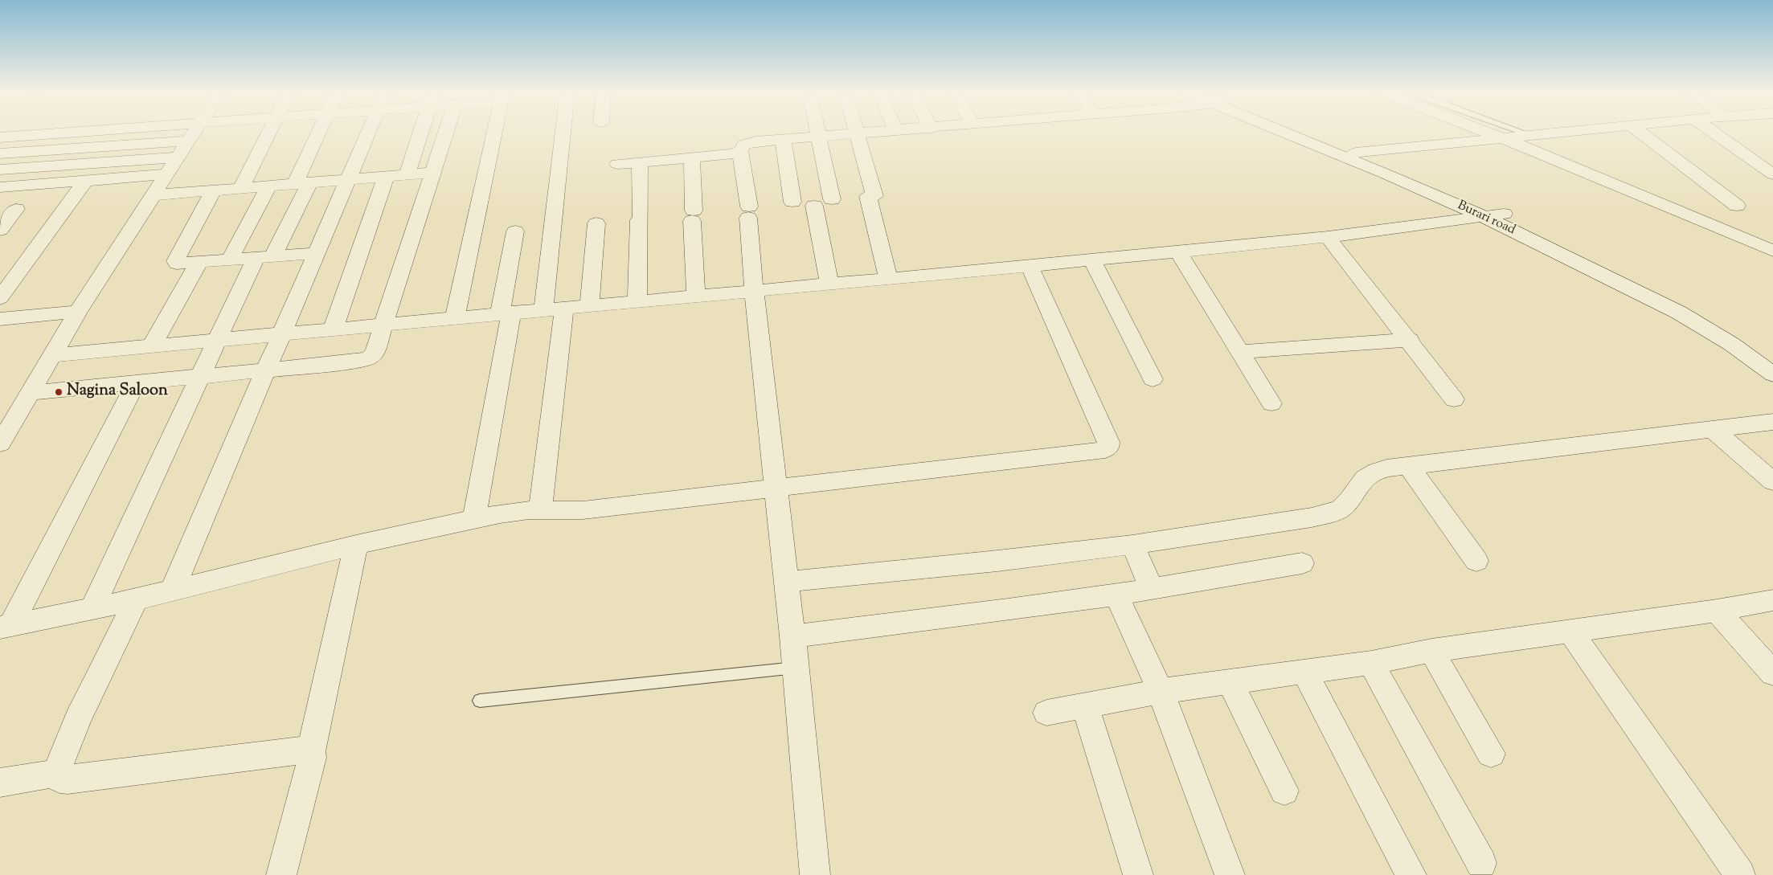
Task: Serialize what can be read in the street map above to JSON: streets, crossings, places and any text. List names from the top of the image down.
{
  "streets": {
    "street": ["Burari road"]
  },
  "places": ["Nagina Saloon"]
}
